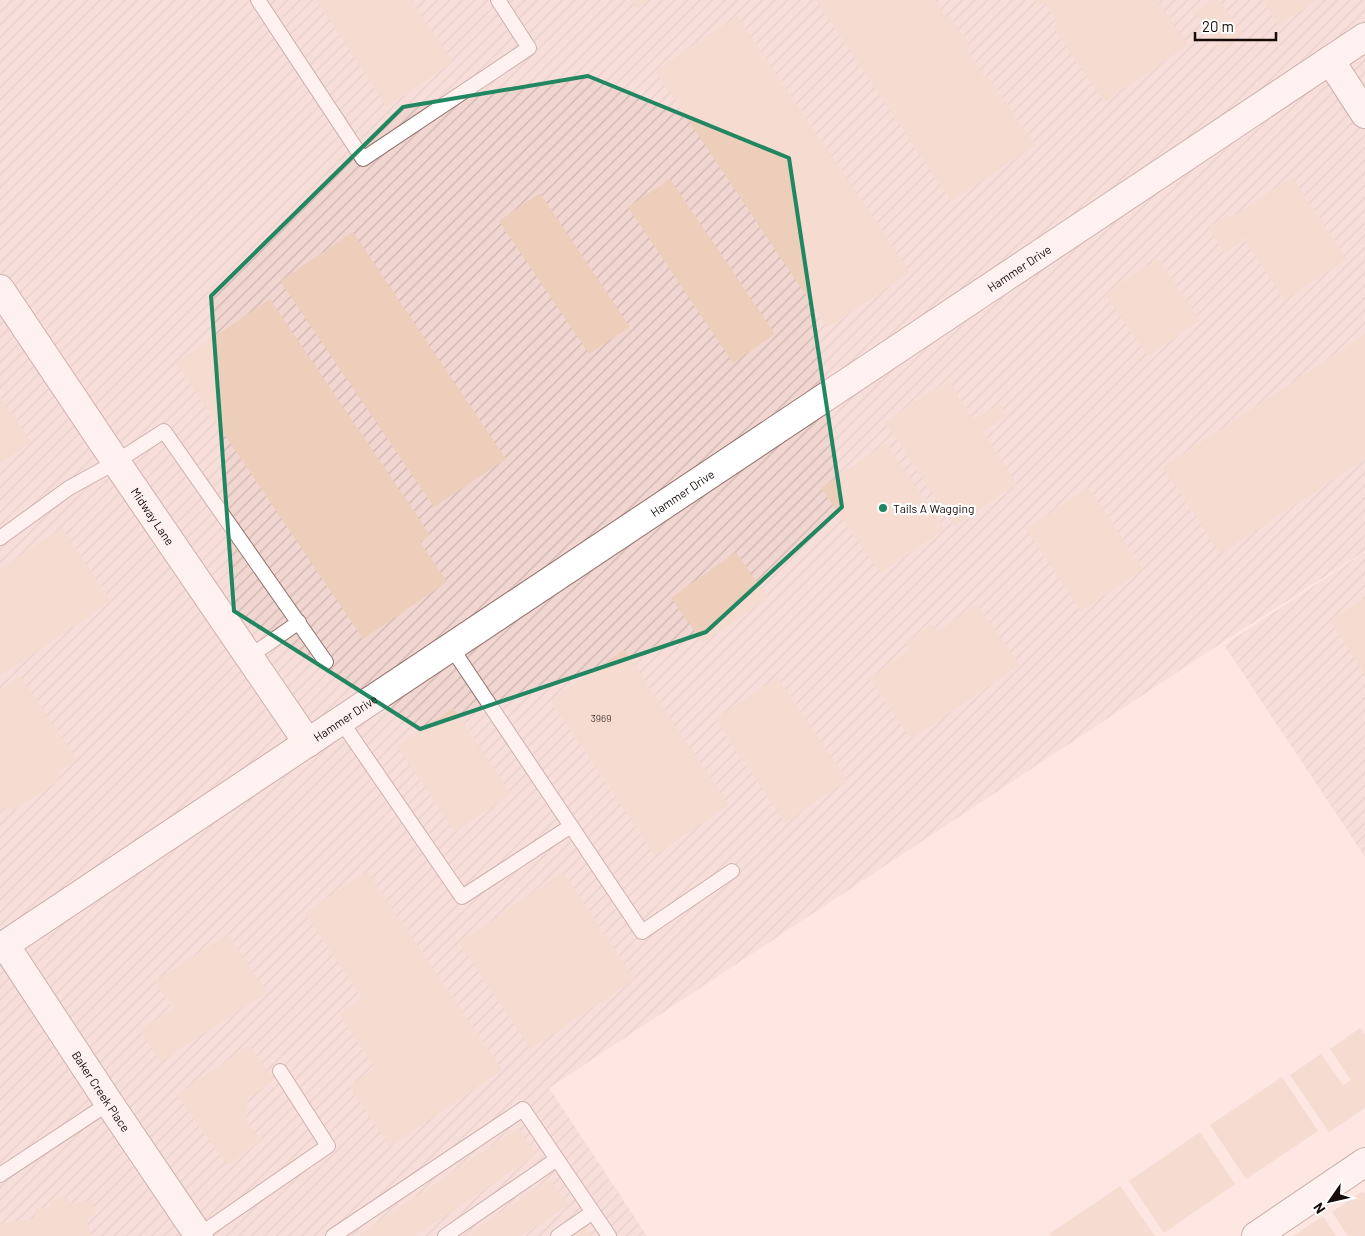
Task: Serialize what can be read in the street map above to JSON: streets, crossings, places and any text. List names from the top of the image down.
{
  "streets": {
    "street": ["Hammer Drive", "Midway Lane", "Baker Creek Place"]
  },
  "crossings": [
    ["Hammer Drive", "Midway Lane"],
    ["Hammer Drive", "Baker Creek Place"]
  ],
  "places": ["Tails A Wagging"],
  "house_numbers": ["3969"],
  "scale_bar": "20 m",
  "north": "bottom left"
}
